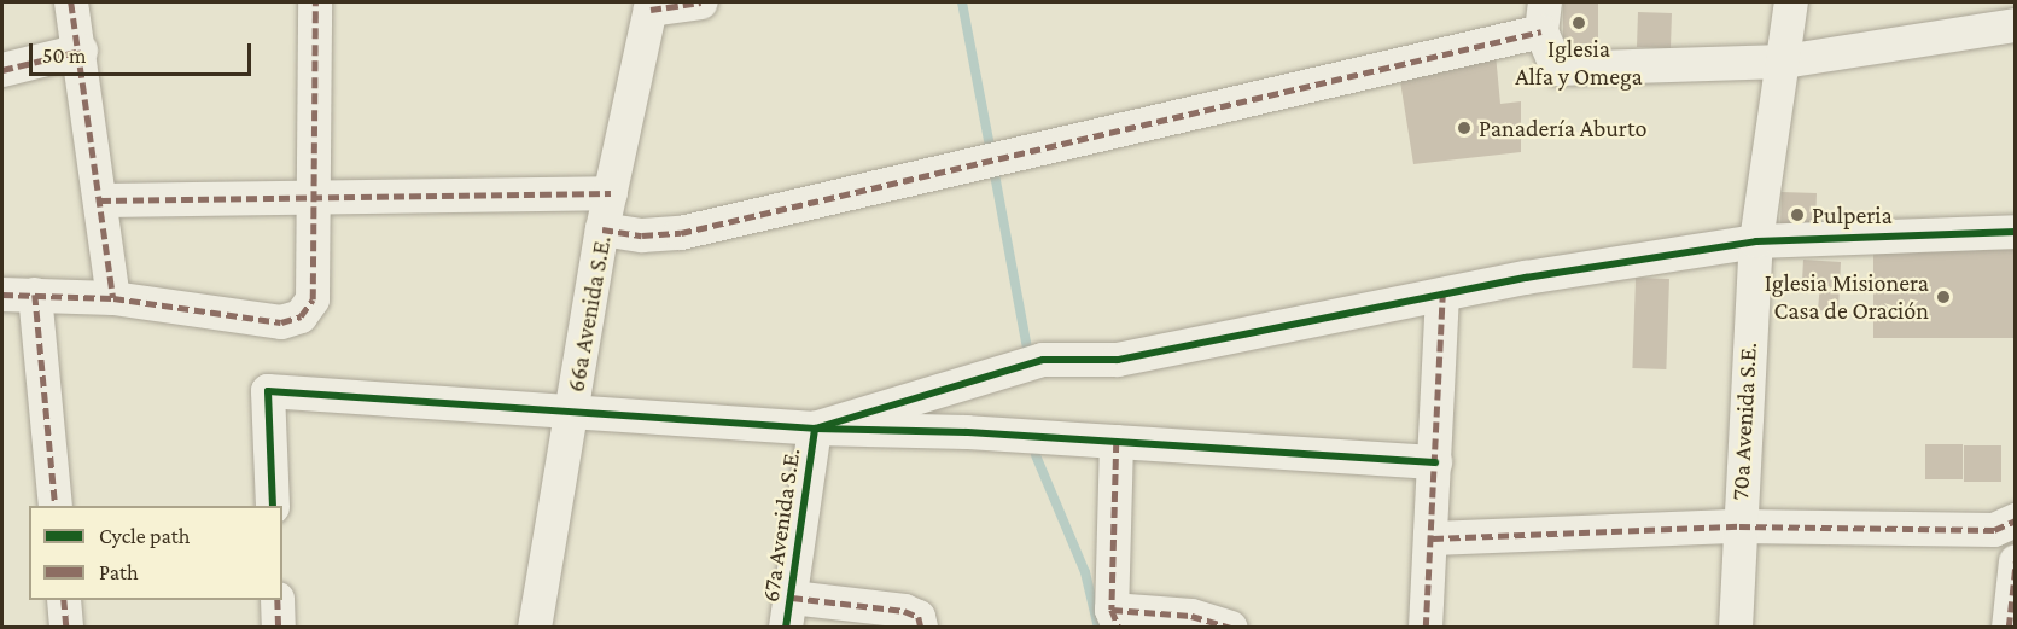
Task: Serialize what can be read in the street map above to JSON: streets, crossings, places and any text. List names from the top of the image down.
{
  "streets": {
    "street": ["66a Avenida S.E.", "70a Avenida S.E.", "67a Avenida S.E."]
  },
  "places": [
    "Iglesia Alfa y Omega",
    "Panadería Aburto",
    "Pulperia",
    "Iglesia Misionera Casa de Oración"
  ],
  "legend": ["Cycle path", "Path"],
  "scale_bar": "50 m"
}
